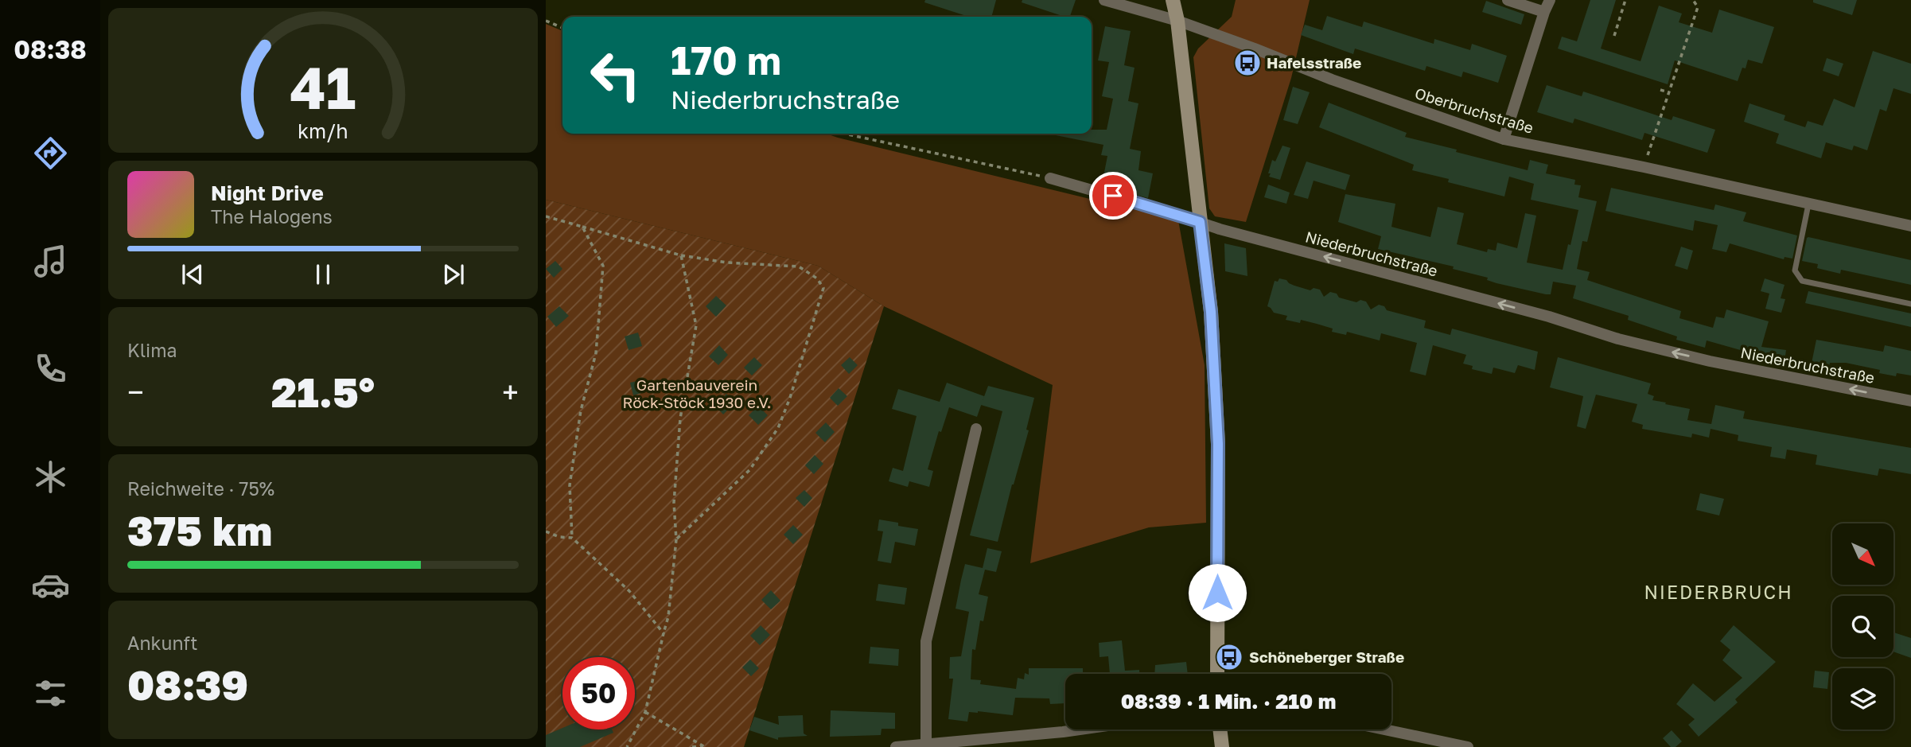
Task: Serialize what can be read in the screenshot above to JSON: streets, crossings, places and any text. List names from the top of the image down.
{
  "streets": {
    "street": ["Oberbruchstraße", "Niederbruchstraße"]
  },
  "one_way": ["Niederbruchstraße"],
  "districts": ["NIEDERBRUCH"],
  "parks": ["Gartenbauverein Röck-Stöck 1930 e.V."],
  "places": {
    "bus stop": ["Hafelsstraße", "Schöneberger Straße"]
  },
  "north": "bottom right",
  "page": {
    "tabs": "08:38",
    "turn": ["170 m", "Niederbruchstraße"],
    "song": ["Night Drive", "The Halogens"],
    "tile": [
      "Klima",
      ["Reichweite · 75%", "375 km"],
      ["Ankunft", "08:39"]
    ],
    "heat": ["−", "21.5°", "+"],
    "limit": "50",
    "trip": "08:39 · 1 Min. · 210 m",
    "gauge": ["41", "km/h"]
  }
}
